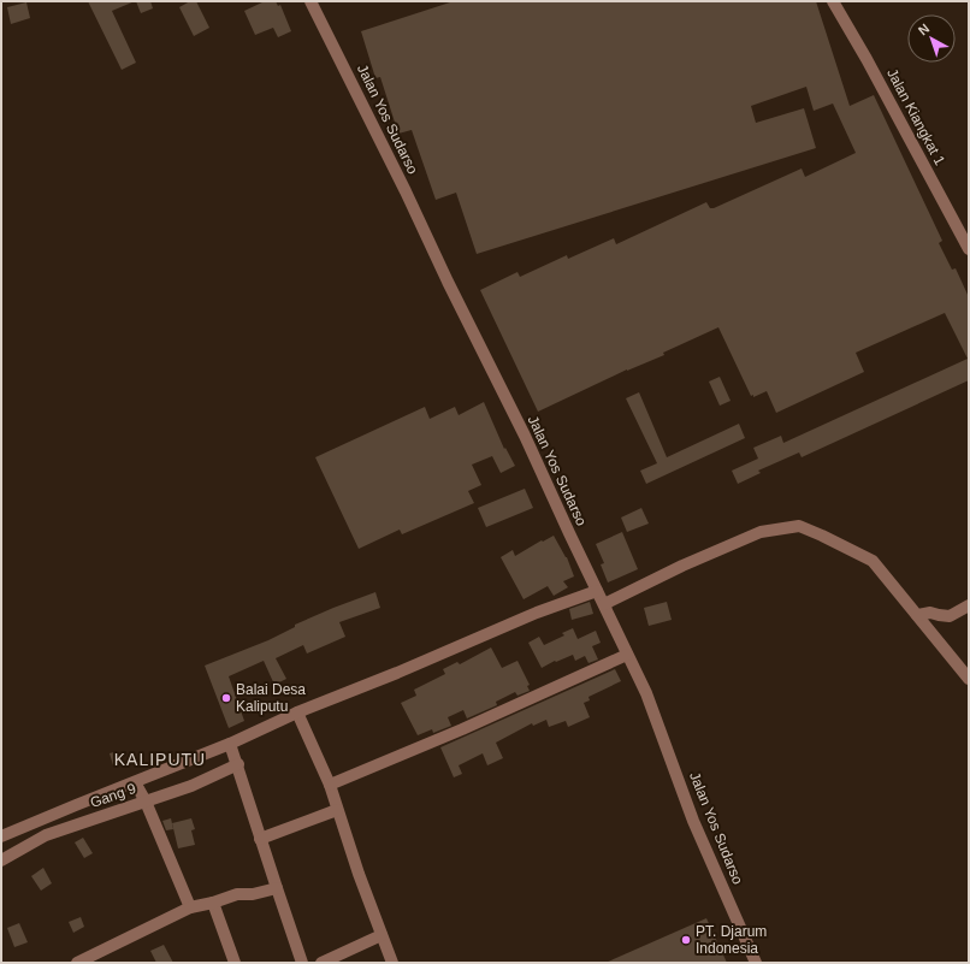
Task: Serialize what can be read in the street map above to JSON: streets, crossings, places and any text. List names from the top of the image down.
{
  "streets": {
    "street": ["Jalan Kiangkat 1", "Jalan Yos Sudarso", "Gang 9"]
  },
  "districts": ["KALIPUTU"],
  "places": ["Balai Desa Kaliputu", "PT. Djarum Indonesia"],
  "north": "top left"
}
